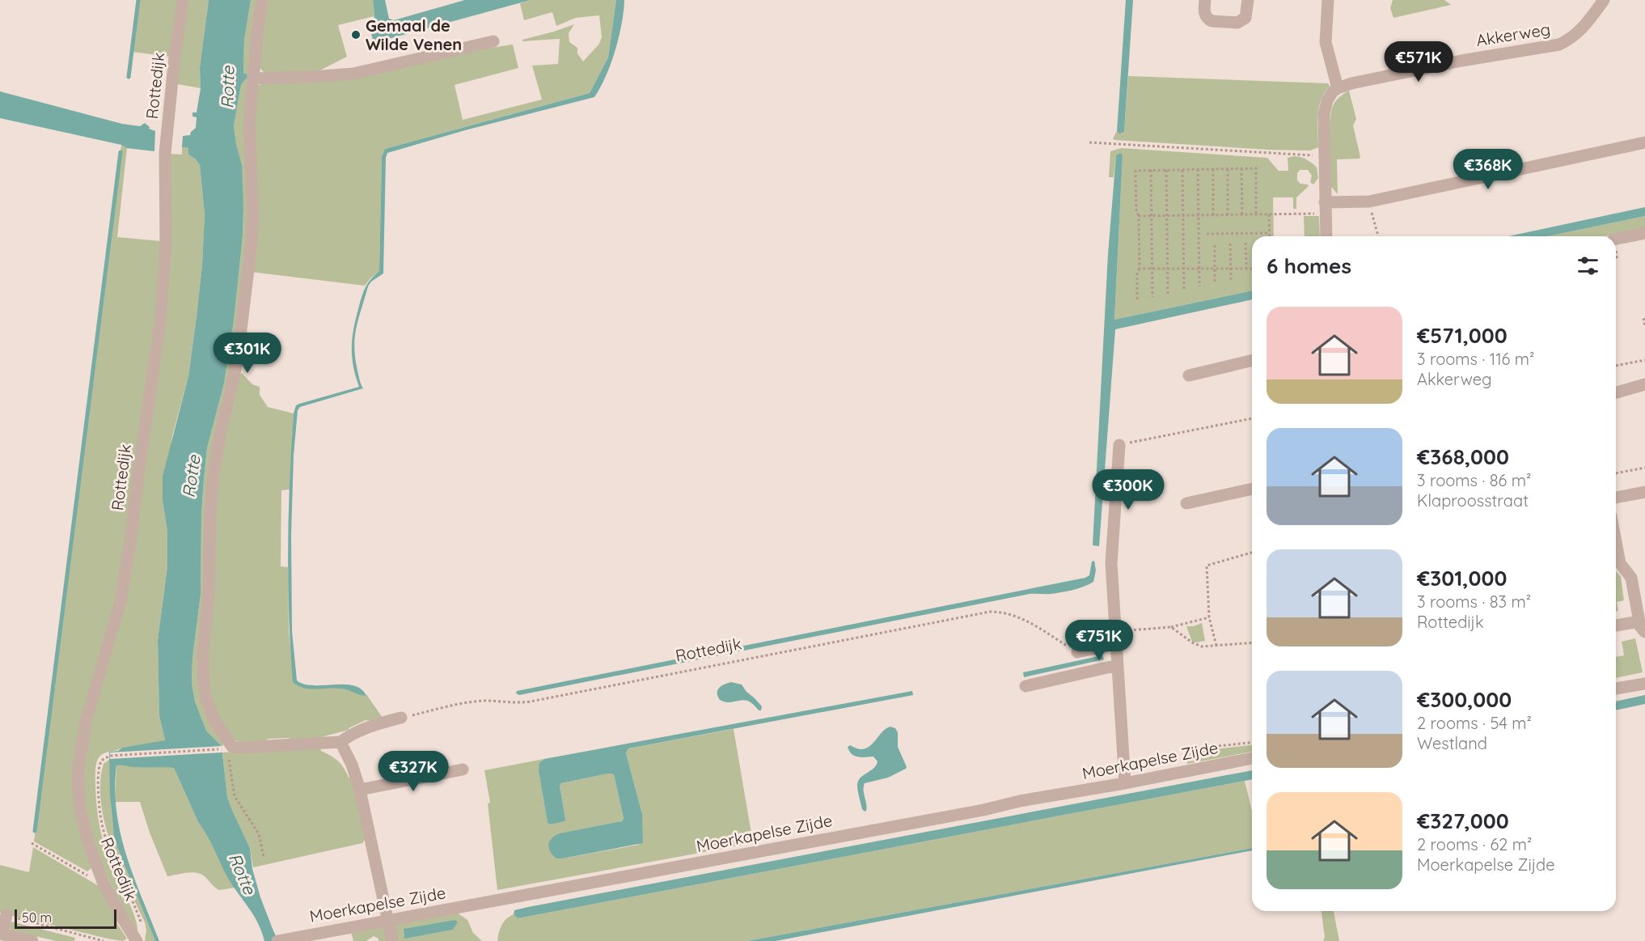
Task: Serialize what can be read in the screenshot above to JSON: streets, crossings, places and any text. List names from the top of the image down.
{
  "streets": {
    "street": ["Akkerweg", "Rottedijk", "Moerkapelse Zijde"]
  },
  "water": ["Rotte"],
  "places": ["Gemaal de Wilde Venen"],
  "scale_bar": "50 m",
  "page": {
    "price": [
      "€571K",
      "€368K",
      "€301K",
      "€300K",
      "€751K",
      "€327K"
    ],
    "heading": "6 homes",
    "list": [
      {
        "name": "€571,000",
        "note": "3 rooms · 116 m² · Akkerweg"
      },
      {
        "name": "€368,000",
        "note": "3 rooms · 86 m² · Klaproosstraat"
      },
      {
        "name": "€301,000",
        "note": "3 rooms · 83 m² · Rottedijk"
      },
      {
        "name": "€300,000",
        "note": "2 rooms · 54 m² · Westland"
      },
      {
        "name": "€327,000",
        "note": "2 rooms · 62 m² · Moerkapelse Zijde"
      }
    ],
    "scale": "50 m"
  }
}
